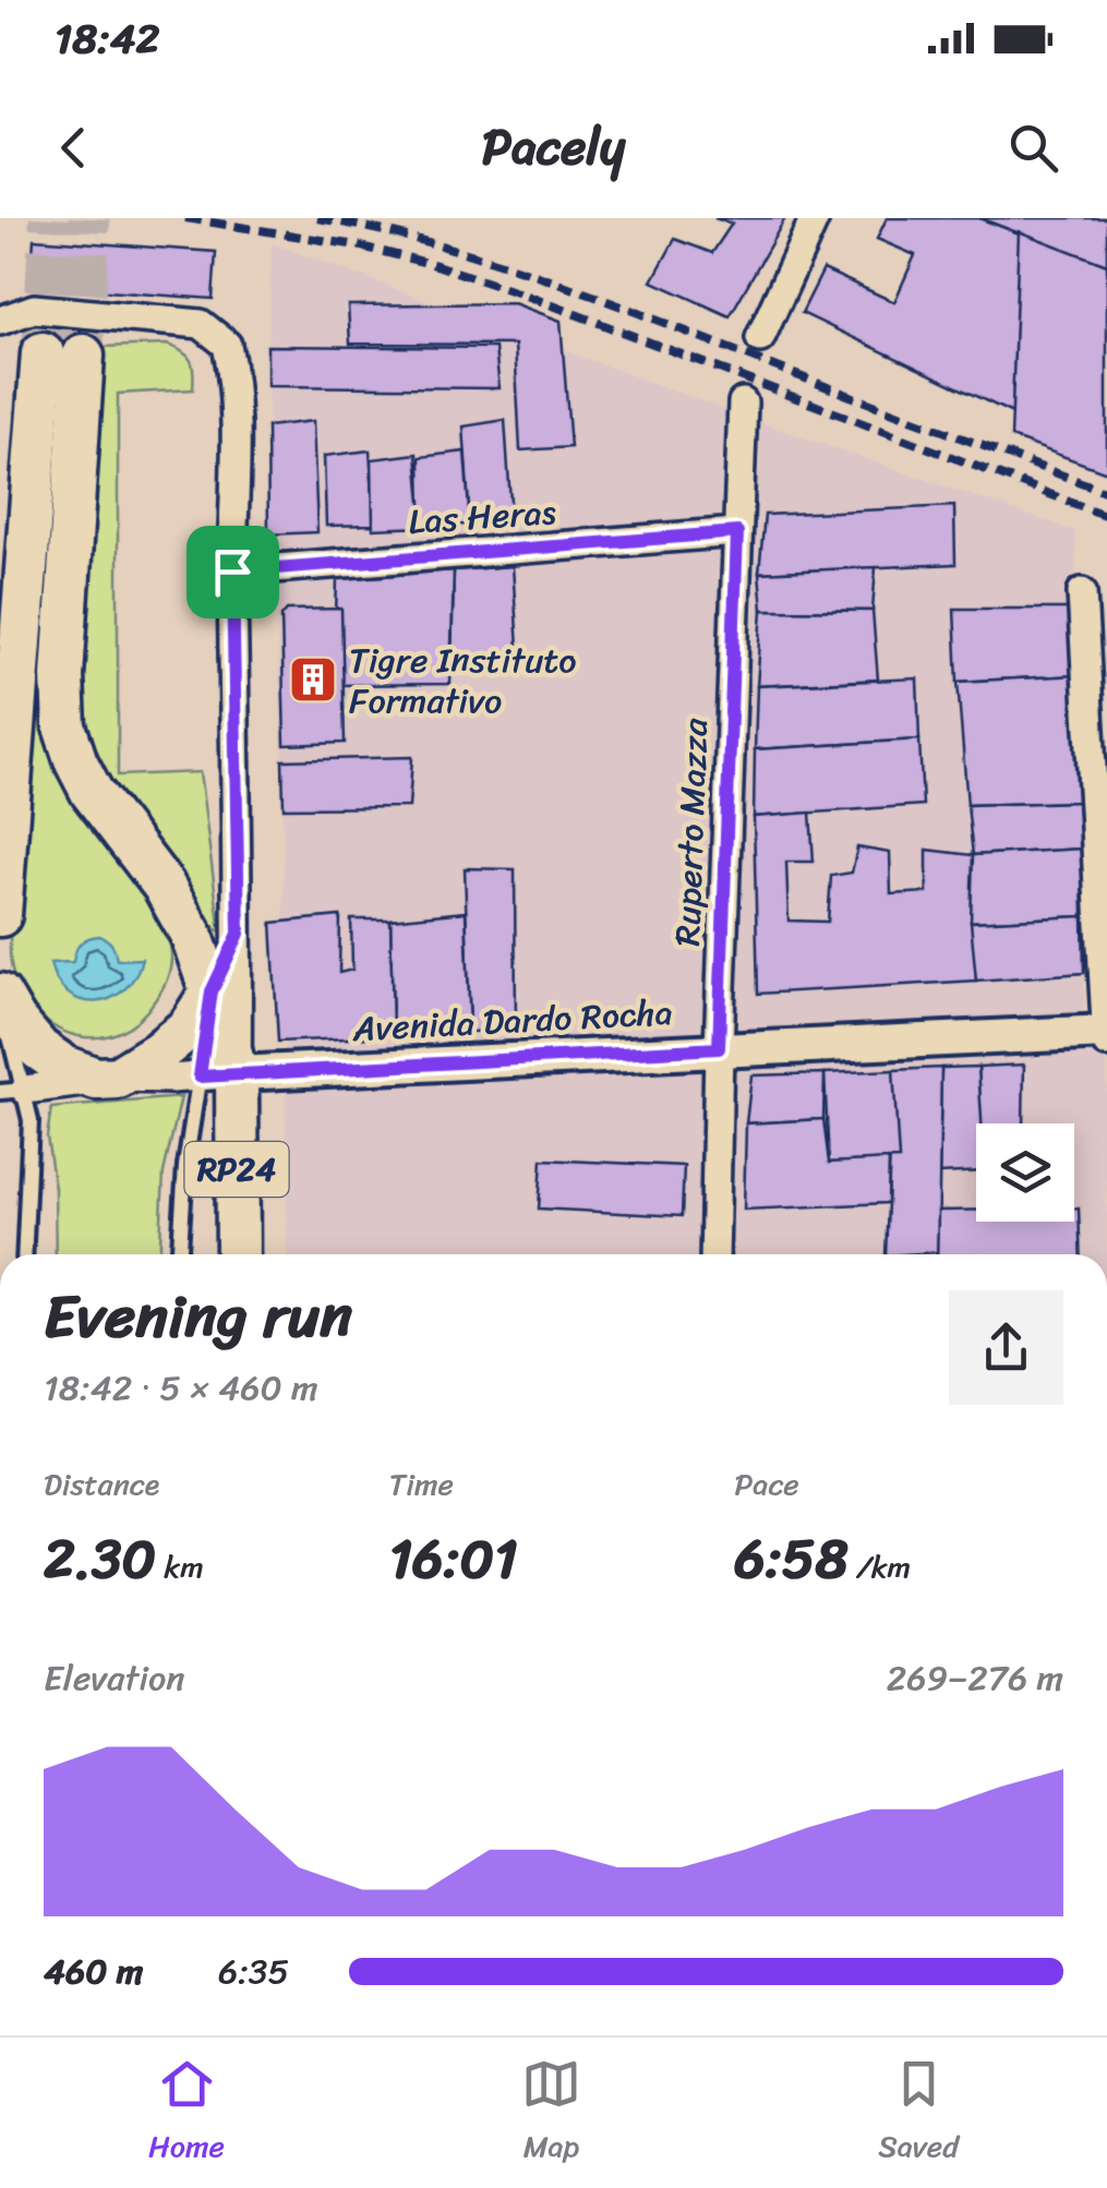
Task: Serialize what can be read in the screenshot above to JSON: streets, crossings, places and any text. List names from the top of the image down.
{
  "streets": {
    "main road": ["RP24"],
    "street": ["Las Heras", "Ruperto Mazza", "Avenida Dardo Rocha"]
  },
  "crossings": [
    ["Las Heras", "Ruperto Mazza"],
    ["Ruperto Mazza", "Avenida Dardo Rocha"],
    ["Avenida Dardo Rocha", "RP24"]
  ],
  "places": {
    "building": ["Tigre Instituto Formativo"]
  },
  "page": {
    "status": "18:42",
    "header": "Pacely",
    "heading": ["Evening run", "18:42 · 5 × 460 m"],
    "stats": [
      ["Distance", "2.30 km"],
      ["Time", "16:01"],
      ["Pace", "6:58 /km"]
    ],
    "chart": ["Elevation", "269–276 m"],
    "list": [
      {
        "name": "460 m",
        "note": "6:35"
      }
    ],
    "tabs": ["Home", "Map", "Saved"]
  }
}
